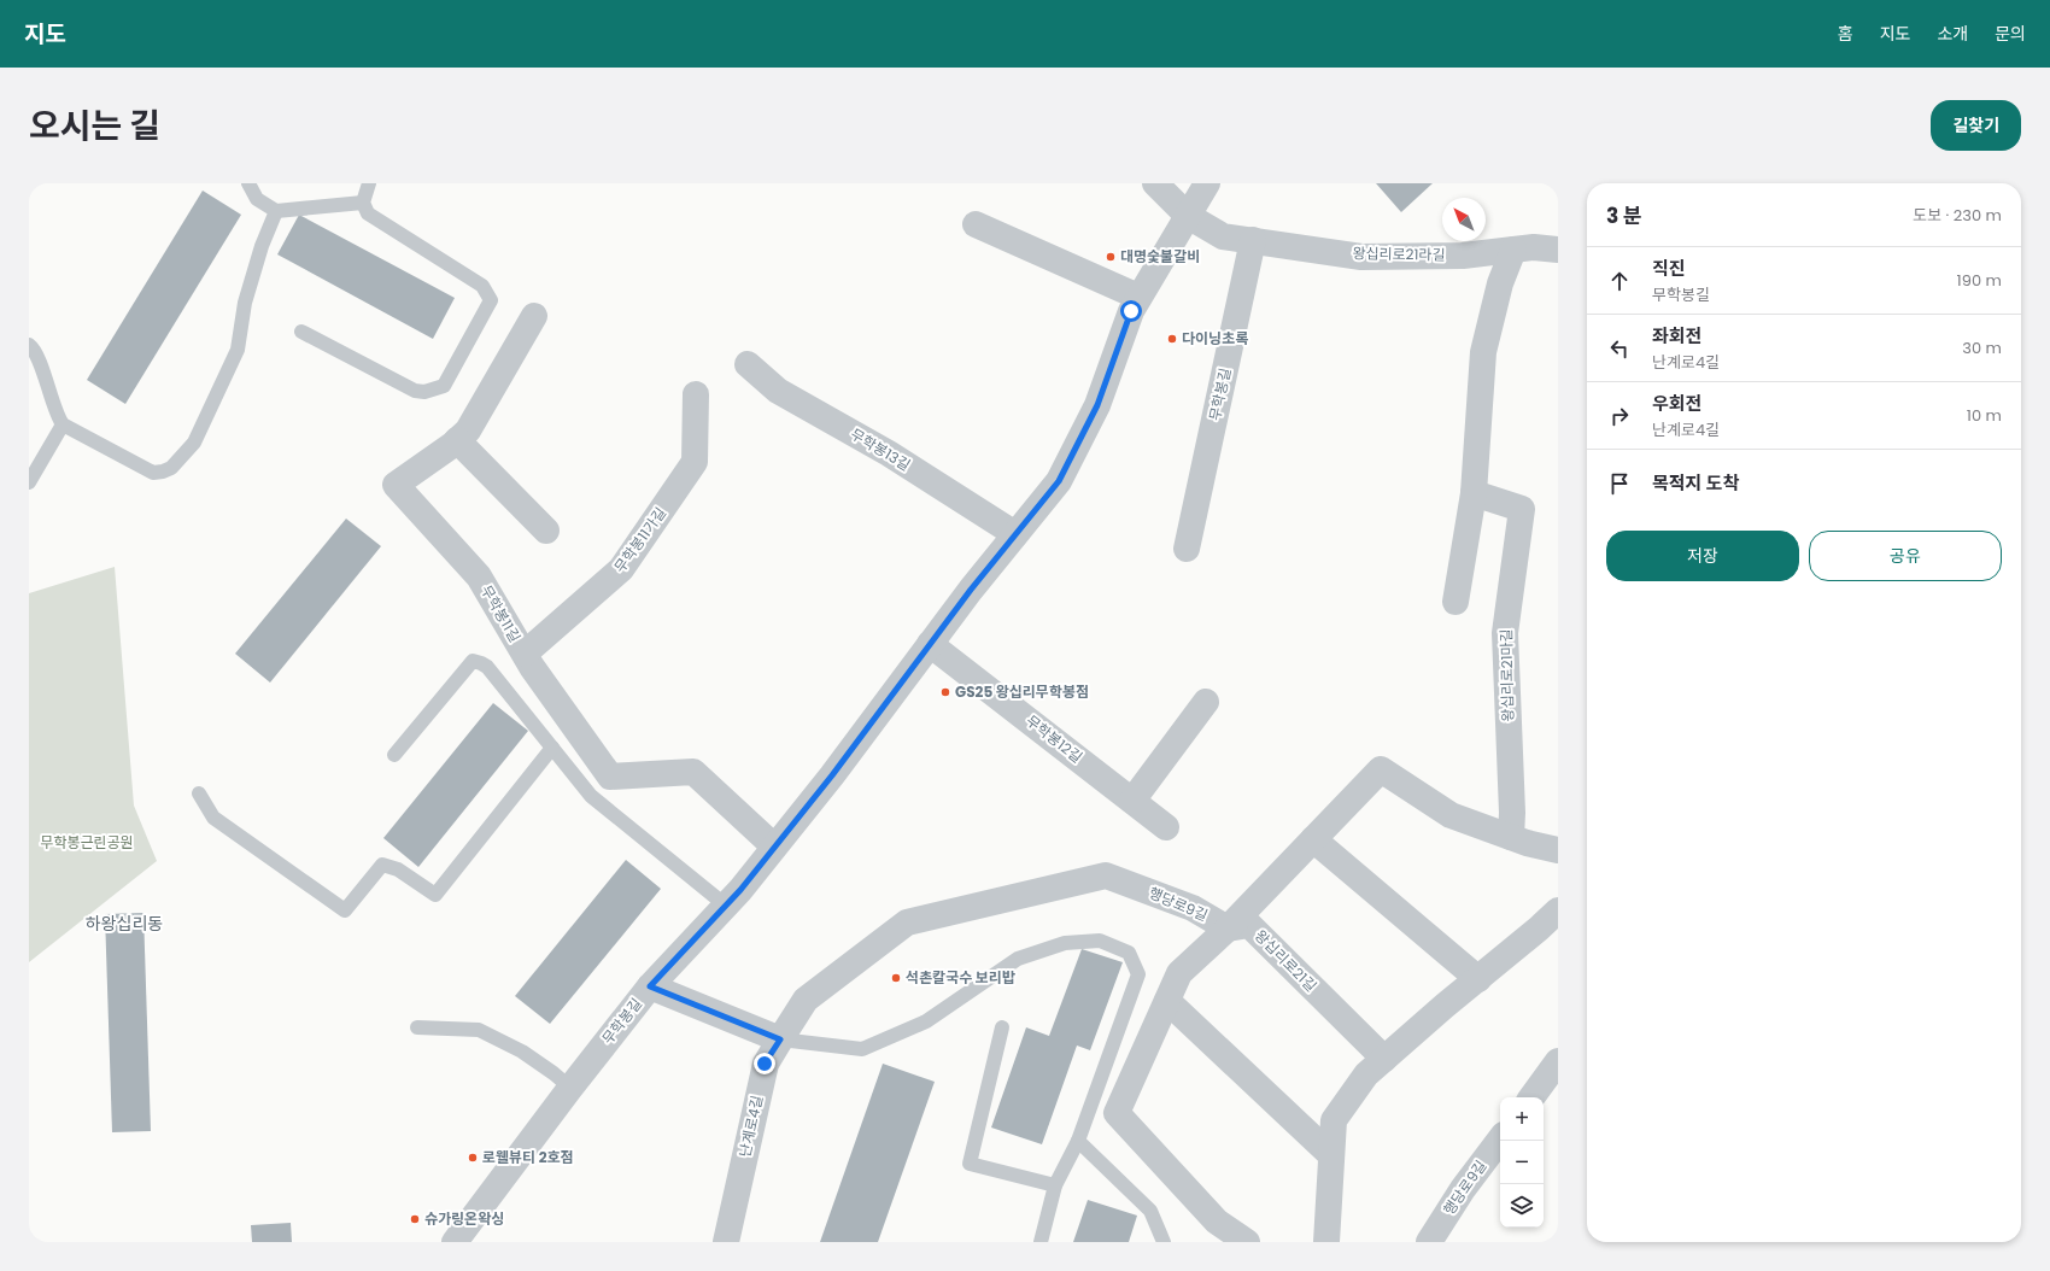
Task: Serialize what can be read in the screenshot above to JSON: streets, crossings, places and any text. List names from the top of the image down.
{
  "streets": {
    "street": [
      "왕십리로21라길",
      "무학봉길",
      "무학봉13길",
      "무학봉11가길",
      "무학봉11길",
      "왕십리로21마길",
      "무학봉12길",
      "행당로9길",
      "왕십리로21길",
      "난계로4길"
    ]
  },
  "crossings": [
    ["왕십리로21라길", "무학봉길"],
    ["무학봉길", "무학봉13길"],
    ["무학봉길", "무학봉11길"],
    ["무학봉길", "무학봉12길"],
    ["무학봉11가길", "무학봉11길"],
    ["행당로9길", "왕십리로21길"],
    ["행당로9길", "난계로4길"]
  ],
  "districts": ["하왕십리동"],
  "parks": ["무학봉근린공원"],
  "places": [
    "대명숯불갈비",
    "다이닝초록",
    "GS25 왕십리무학봉점",
    "석촌칼국수 보리밥",
    "로웰뷰티 2호점",
    "슈가링온왁싱"
  ],
  "north": "top left",
  "page": {
    "header": "지도",
    "nav": [
      "홈",
      "지도",
      "소개",
      "문의"
    ],
    "title": "오시는 길",
    "buttons": [
      "길찾기",
      ["저장", "공유"]
    ],
    "heading": ["3 분", "도보 · 230 m"],
    "list": [
      ["직진", "무학봉길", "190 m"],
      ["좌회전", "난계로4길", "30 m"],
      ["우회전", "난계로4길", "10 m"],
      "목적지 도착"
    ],
    "map_buttons": ["+", "−"]
  }
}
